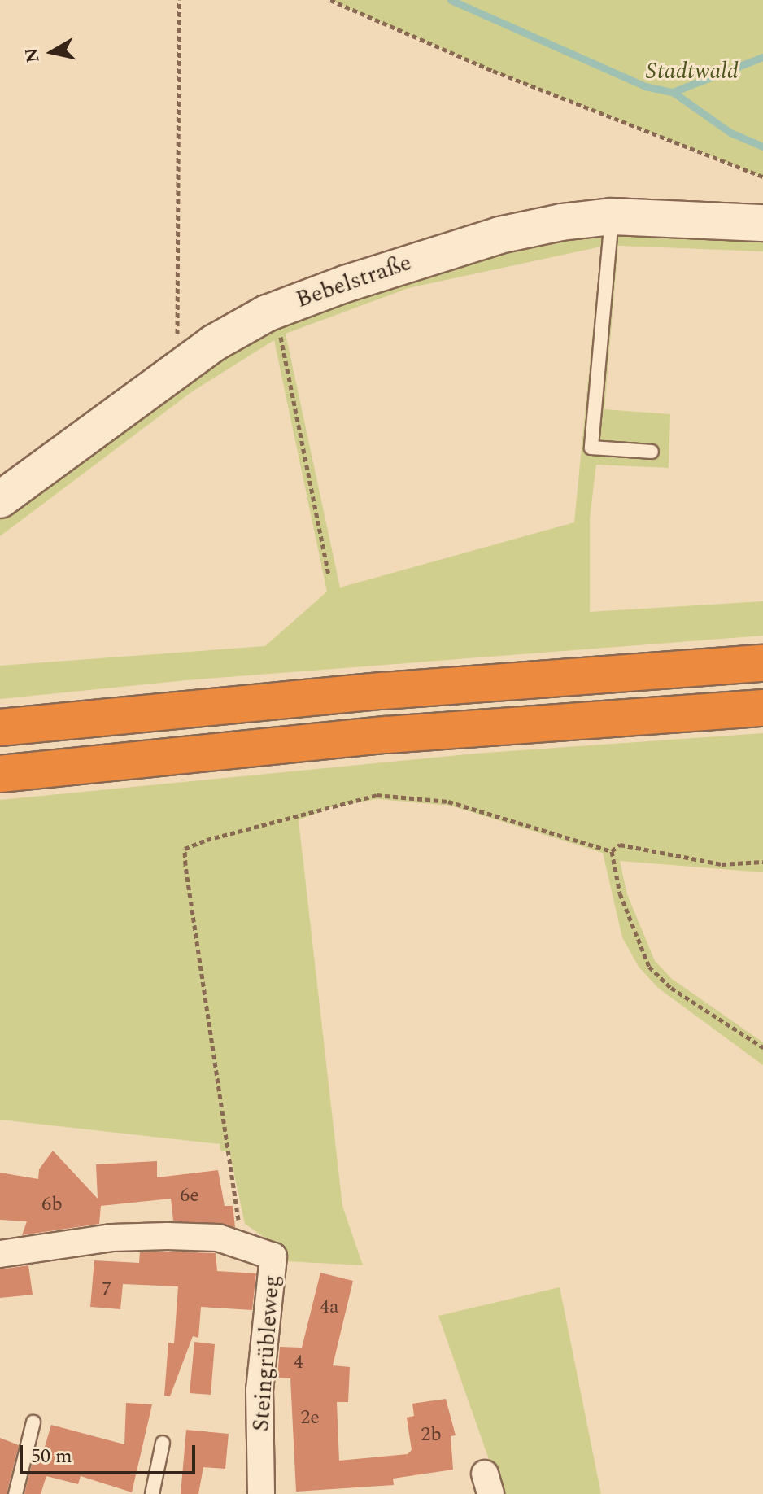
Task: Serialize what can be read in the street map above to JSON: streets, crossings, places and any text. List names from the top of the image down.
{
  "streets": {
    "street": ["Bebelstraße", "Steingrübleweg"]
  },
  "parks": ["Stadtwald"],
  "house_numbers": [
    "6e",
    "6b",
    "7",
    "4a",
    "4",
    "2e",
    "2b"
  ],
  "scale_bar": "50 m",
  "north": "left"
}
